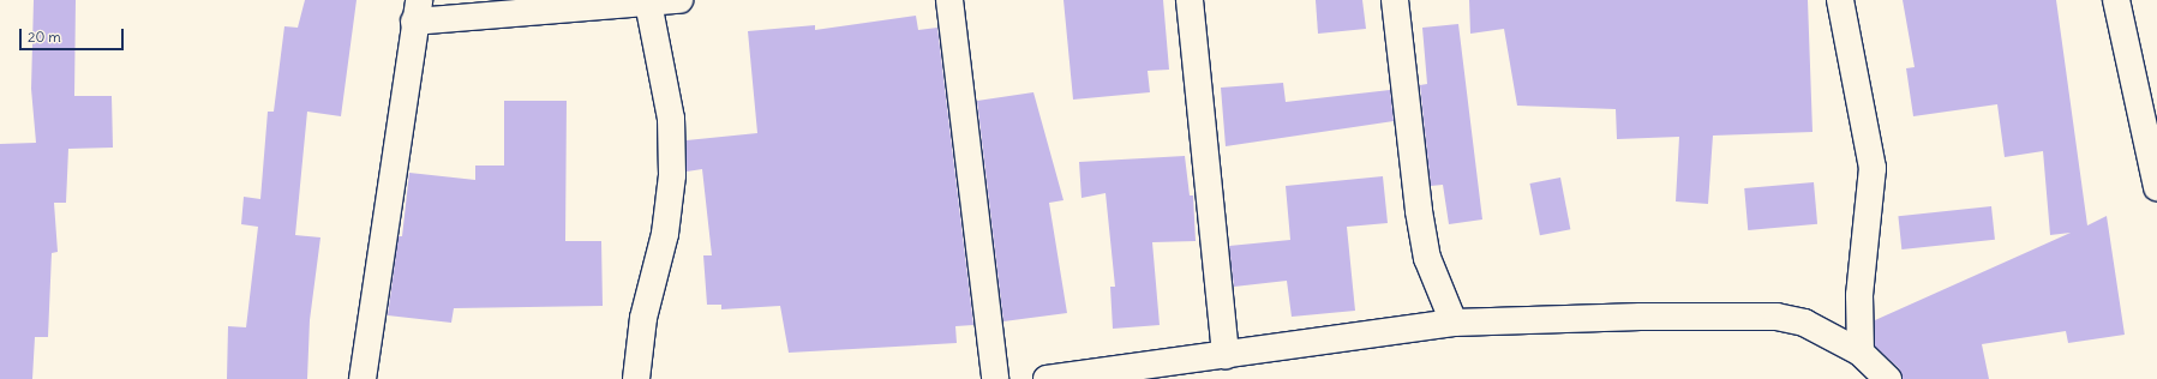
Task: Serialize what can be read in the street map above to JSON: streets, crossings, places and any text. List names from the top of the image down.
{
  "scale_bar": "20 m"
}
